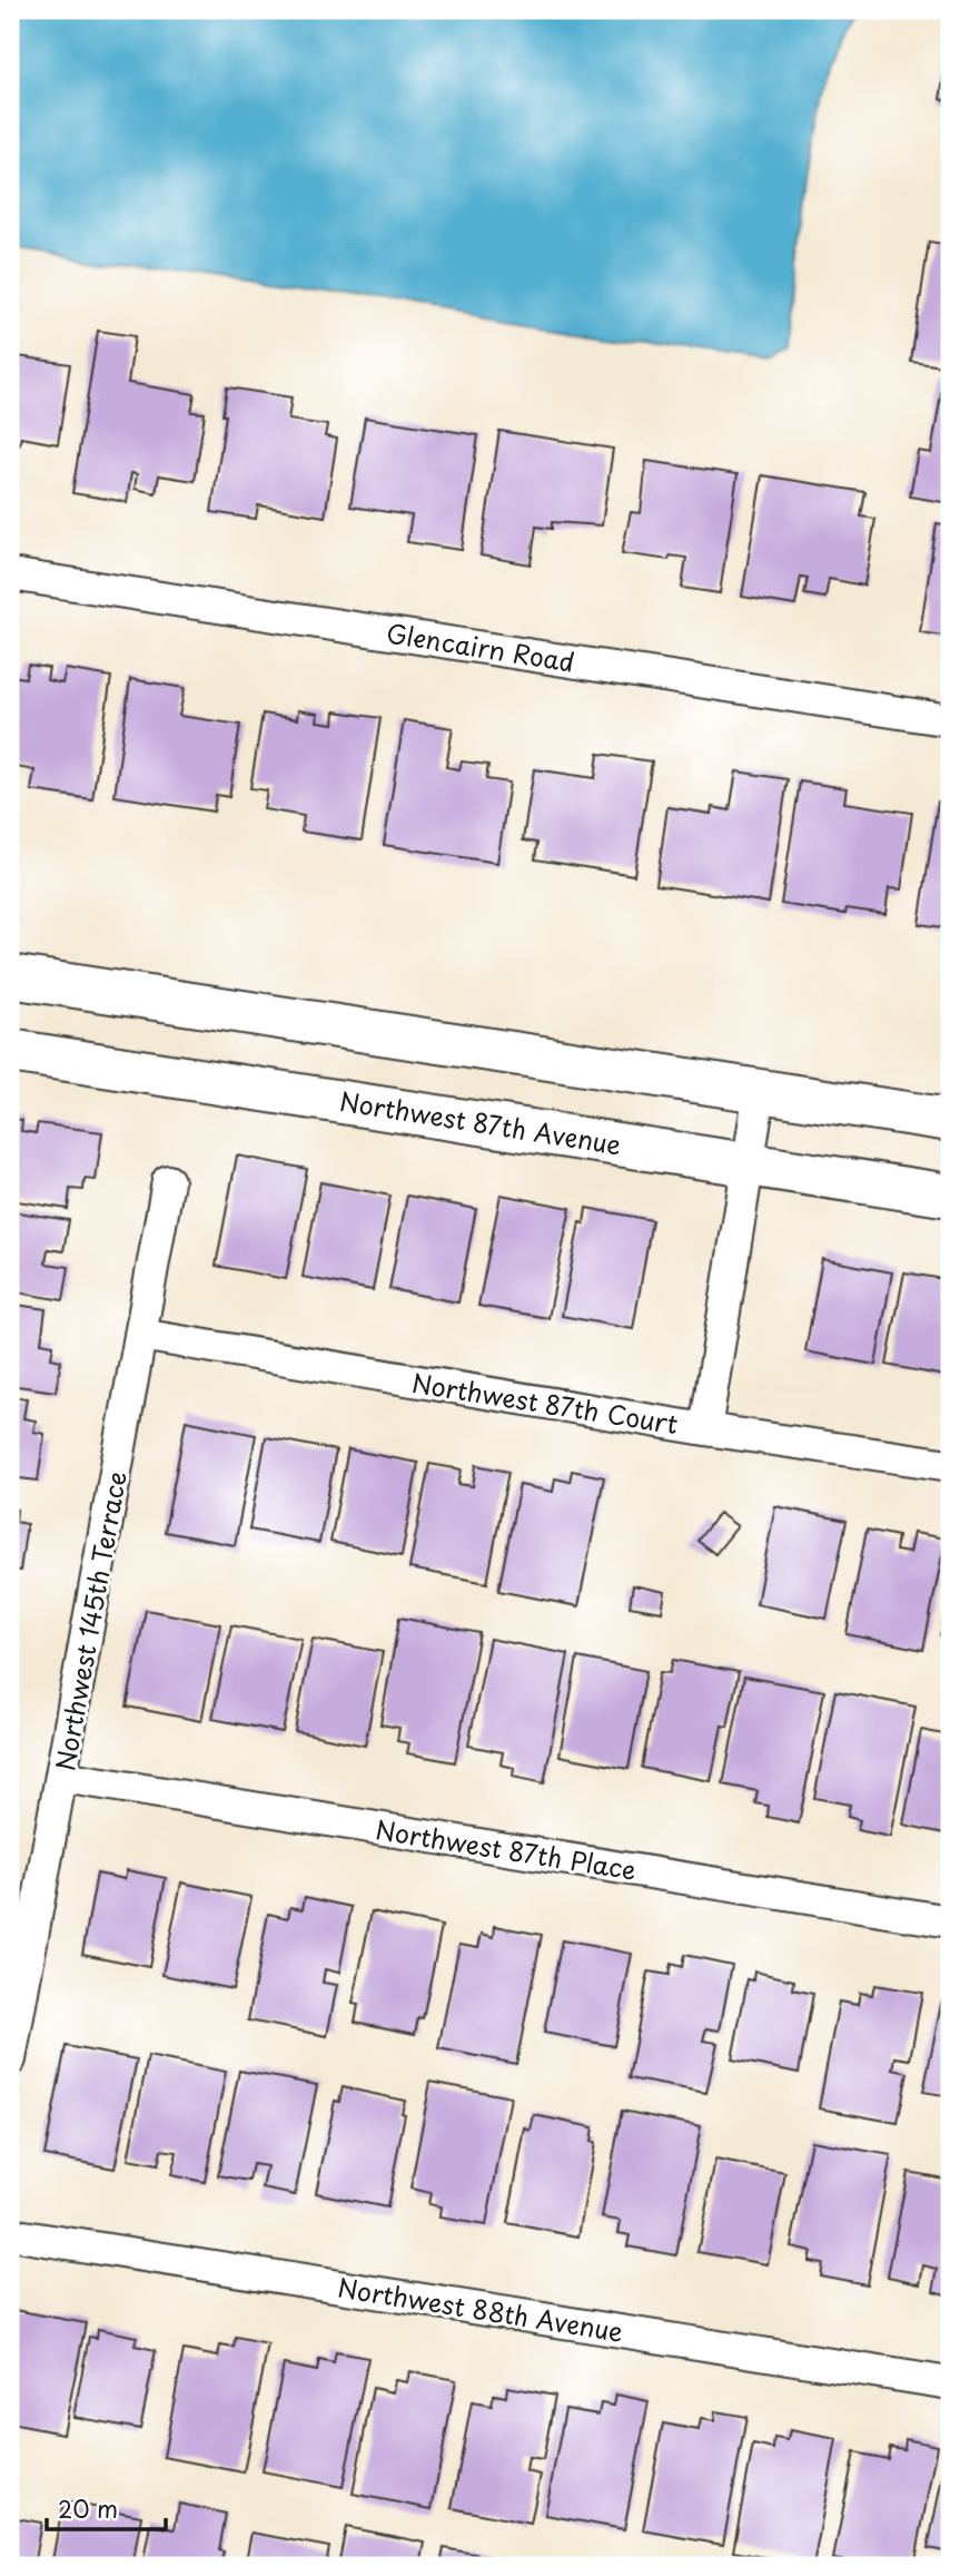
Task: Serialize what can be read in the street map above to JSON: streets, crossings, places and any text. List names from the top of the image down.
{
  "streets": {
    "main road": ["Northwest 87th Avenue"],
    "street": [
      "Glencairn Road",
      "Northwest 87th Court",
      "Northwest 145th Terrace",
      "Northwest 87th Place",
      "Northwest 88th Avenue"
    ]
  },
  "crossings": [
    ["Northwest 87th Court", "Northwest 145th Terrace"],
    ["Northwest 145th Terrace", "Northwest 87th Place"]
  ],
  "scale_bar": "20 m"
}
